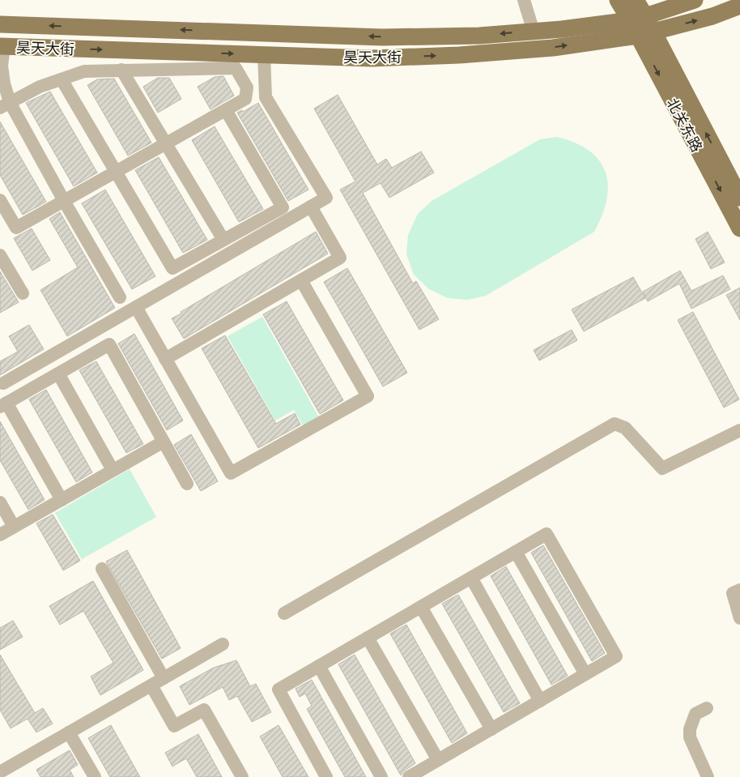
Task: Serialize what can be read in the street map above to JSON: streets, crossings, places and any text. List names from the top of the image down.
{
  "streets": {
    "main road": ["昊天大街", "北关东路"]
  },
  "crossings": [
    ["昊天大街", "北关东路"]
  ]
}
